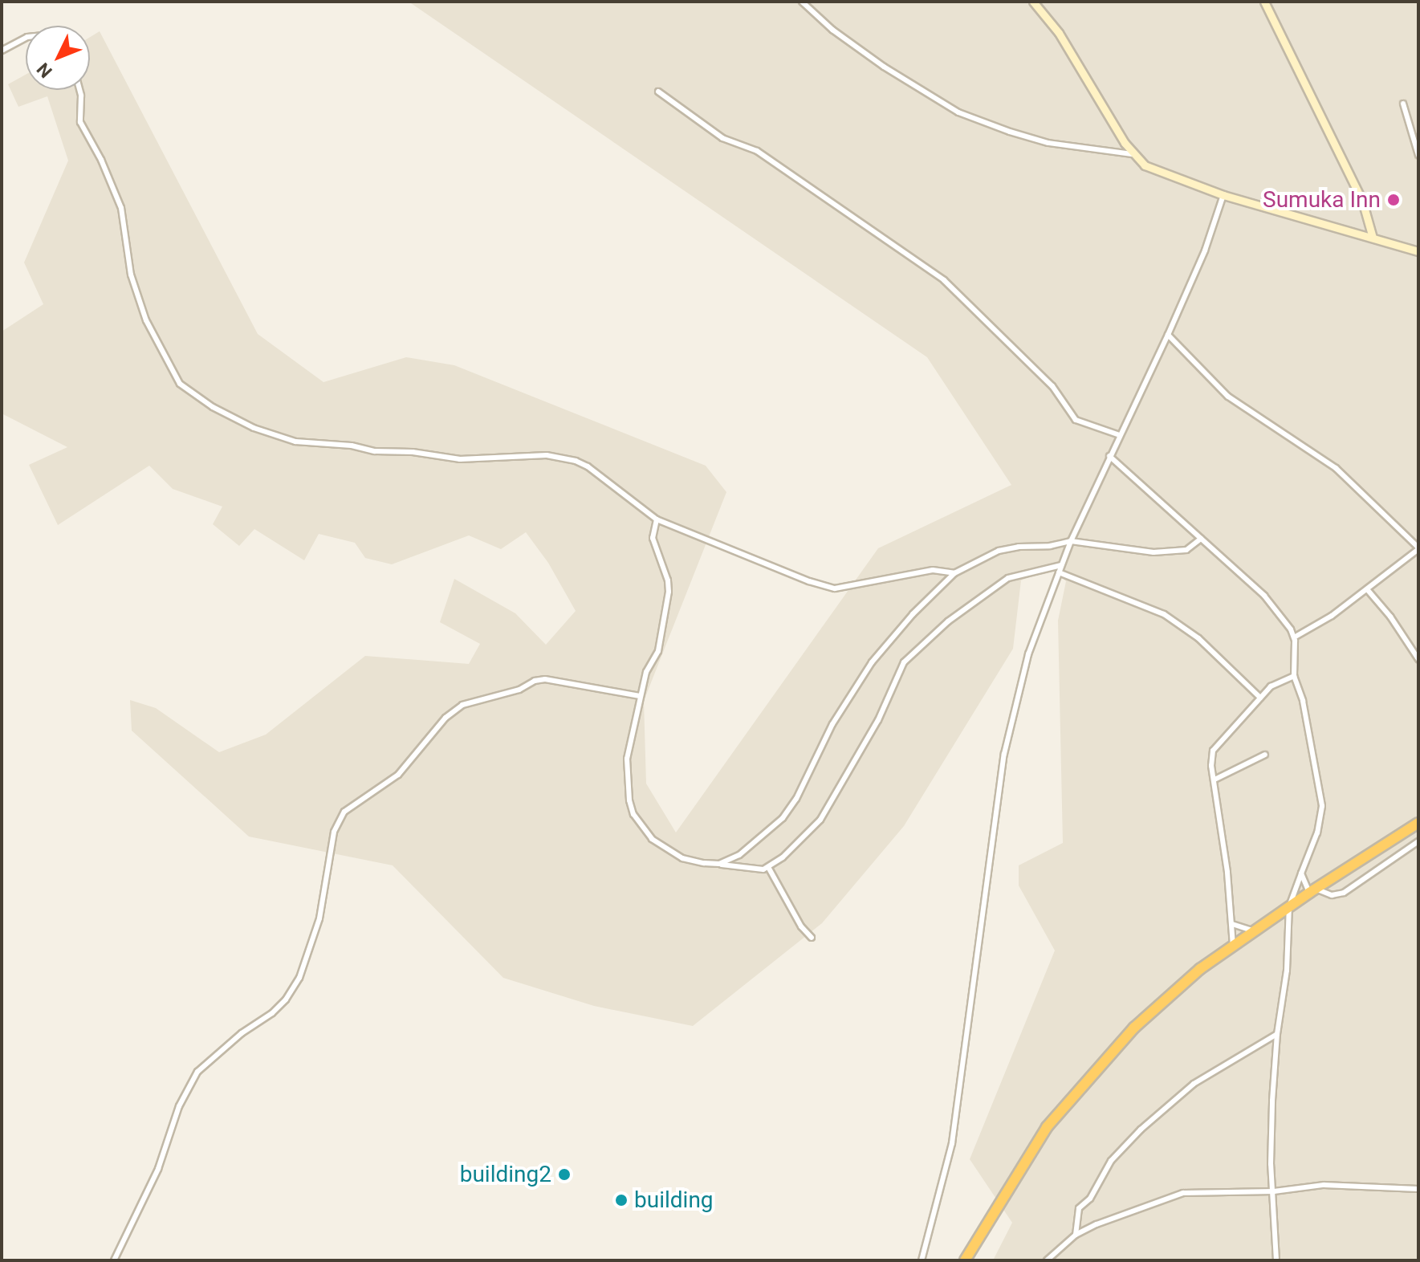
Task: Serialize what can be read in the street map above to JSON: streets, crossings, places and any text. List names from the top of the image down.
{
  "places": ["Sumuka Inn", "building2", "building"],
  "north": "bottom left"
}
